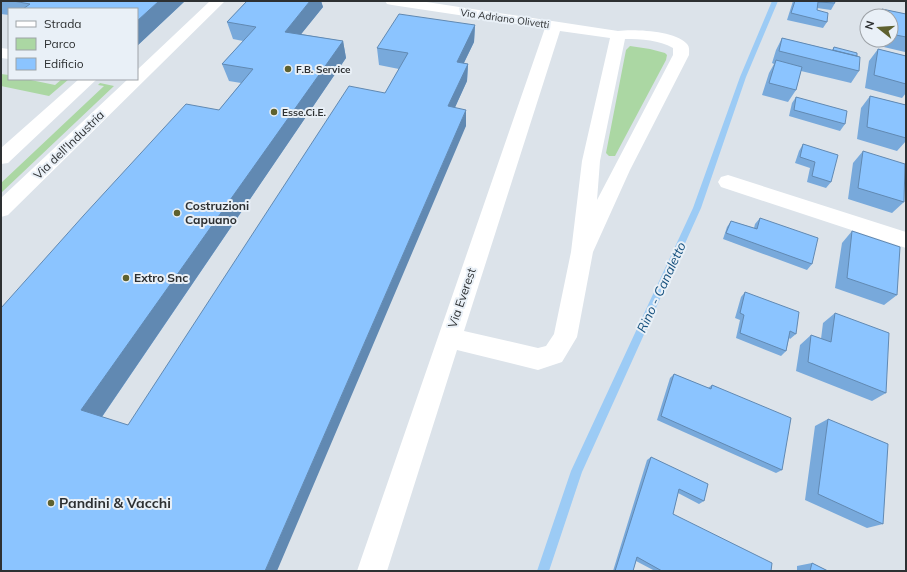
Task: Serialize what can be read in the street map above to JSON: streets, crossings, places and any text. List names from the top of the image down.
{
  "streets": {
    "street": ["Via Adriano Olivetti", "Via dell'Industria", "Via Everest"]
  },
  "crossings": [
    ["Via Adriano Olivetti", "Via Everest"]
  ],
  "water": ["Rino - Canaletto"],
  "places": [
    "F.B. Service",
    "Esse.Ci.E.",
    "Costruzioni Capuano",
    "Extro Snc",
    "Pandini & Vacchi"
  ],
  "legend": ["Strada", "Parco", "Edificio"],
  "north": "left"
}
